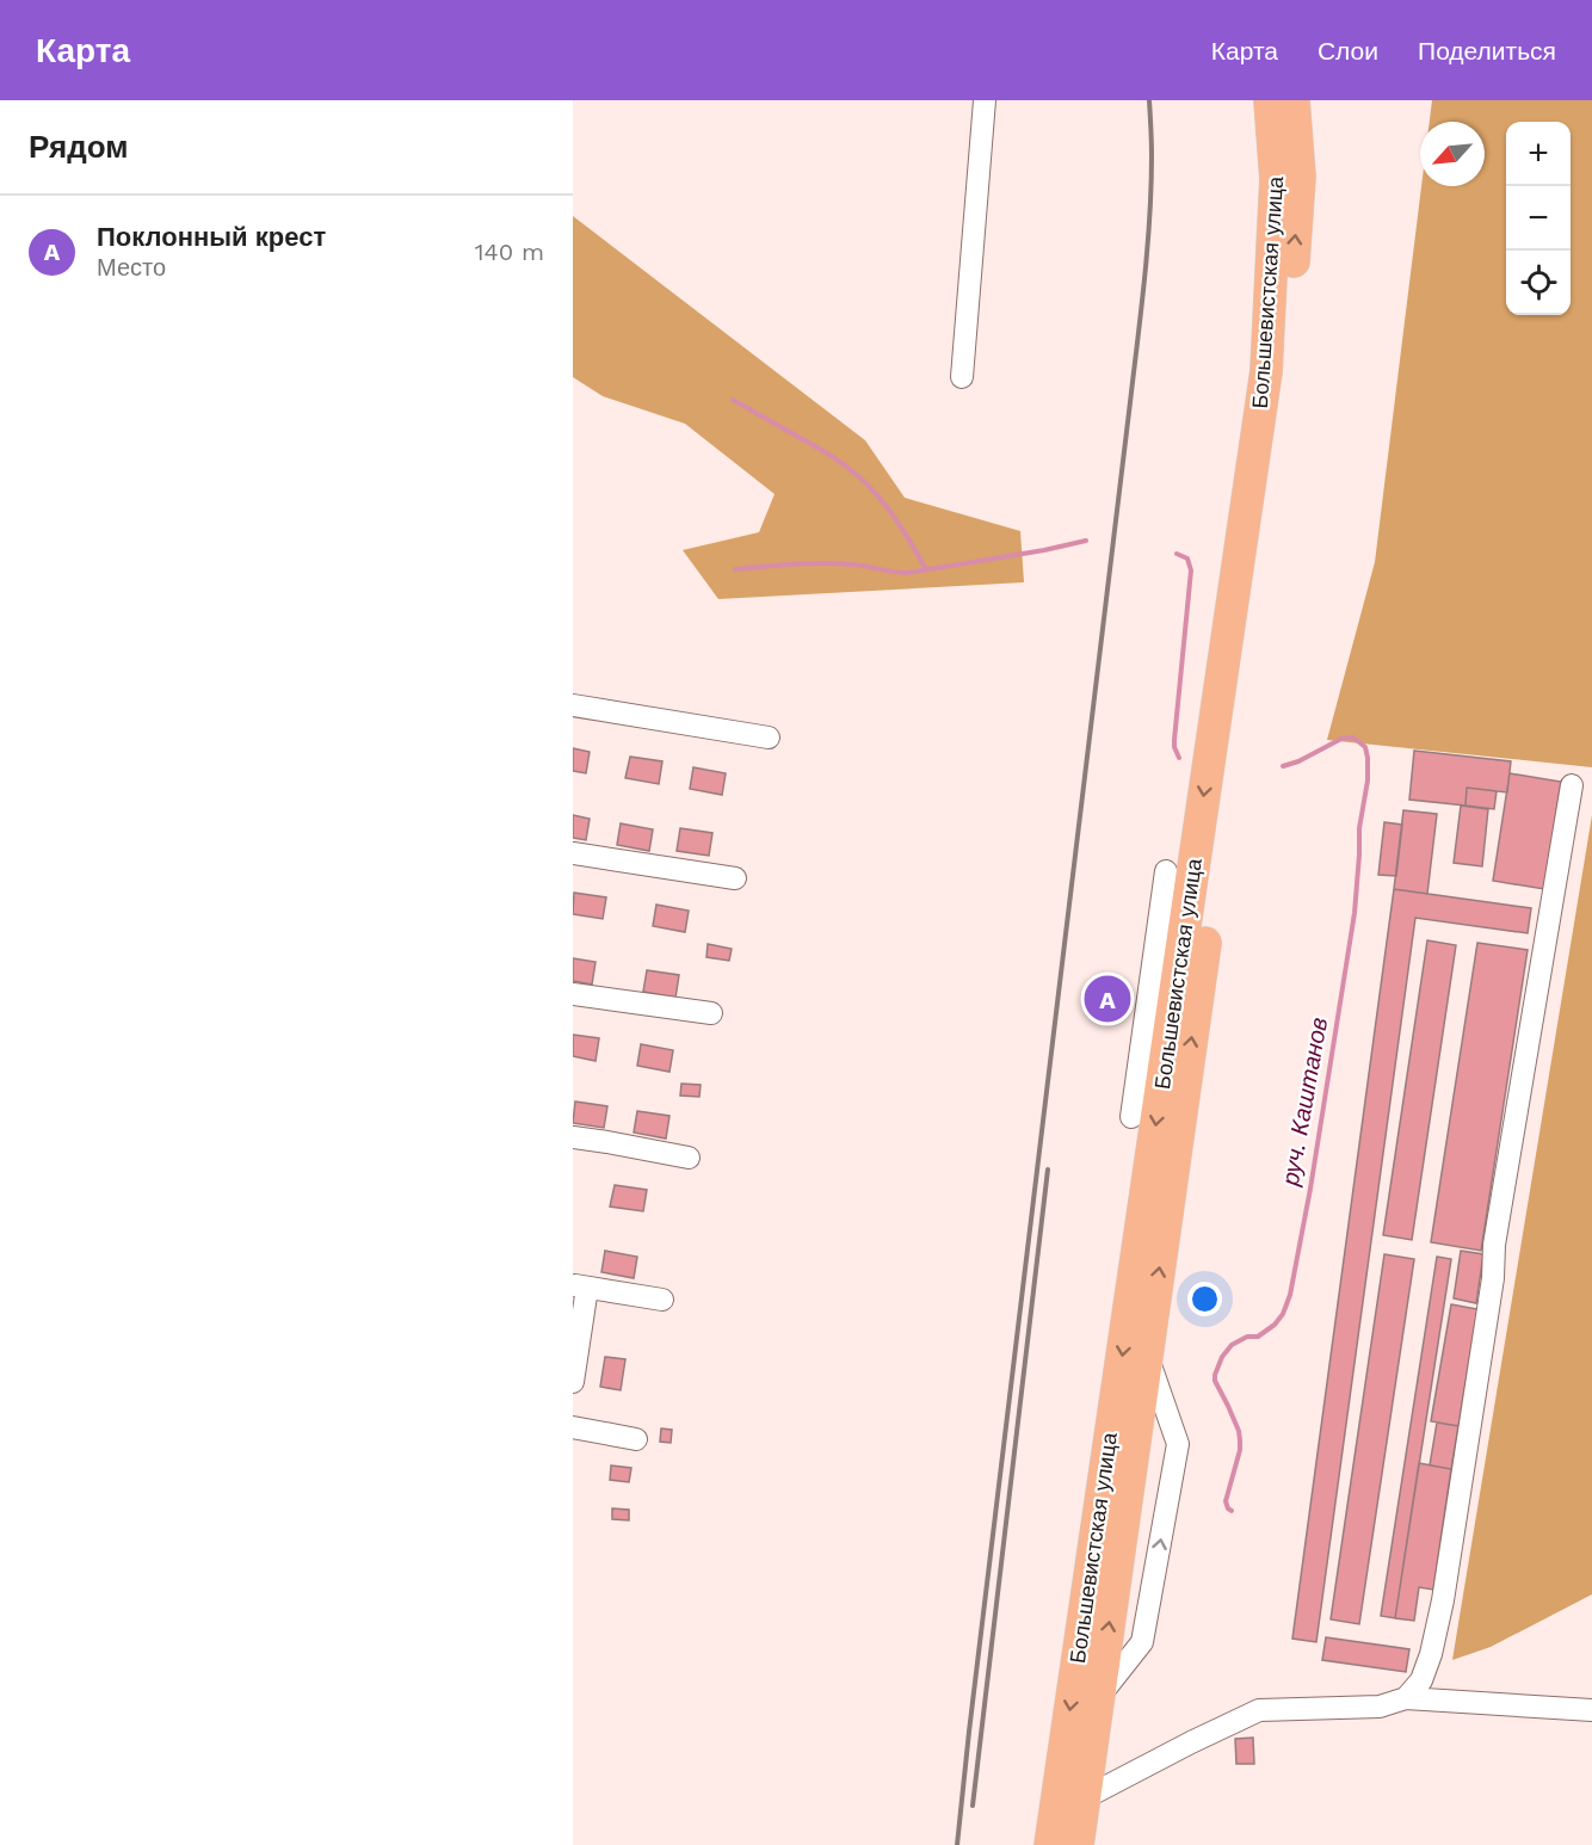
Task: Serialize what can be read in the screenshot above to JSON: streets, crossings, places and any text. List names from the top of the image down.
{
  "streets": {
    "highway": ["Большевистская улица"]
  },
  "water": ["руч. Каштанов"],
  "north": "bottom left",
  "page": {
    "header": "Карта",
    "nav": ["Карта", "Слои", "Поделиться"],
    "heading": "Рядом",
    "map_buttons": ["+", "−"],
    "list": [
      {
        "mark": "A",
        "name": "Поклонный крест",
        "note": "Место",
        "value": "140 m"
      }
    ],
    "pins": "A"
  }
}
